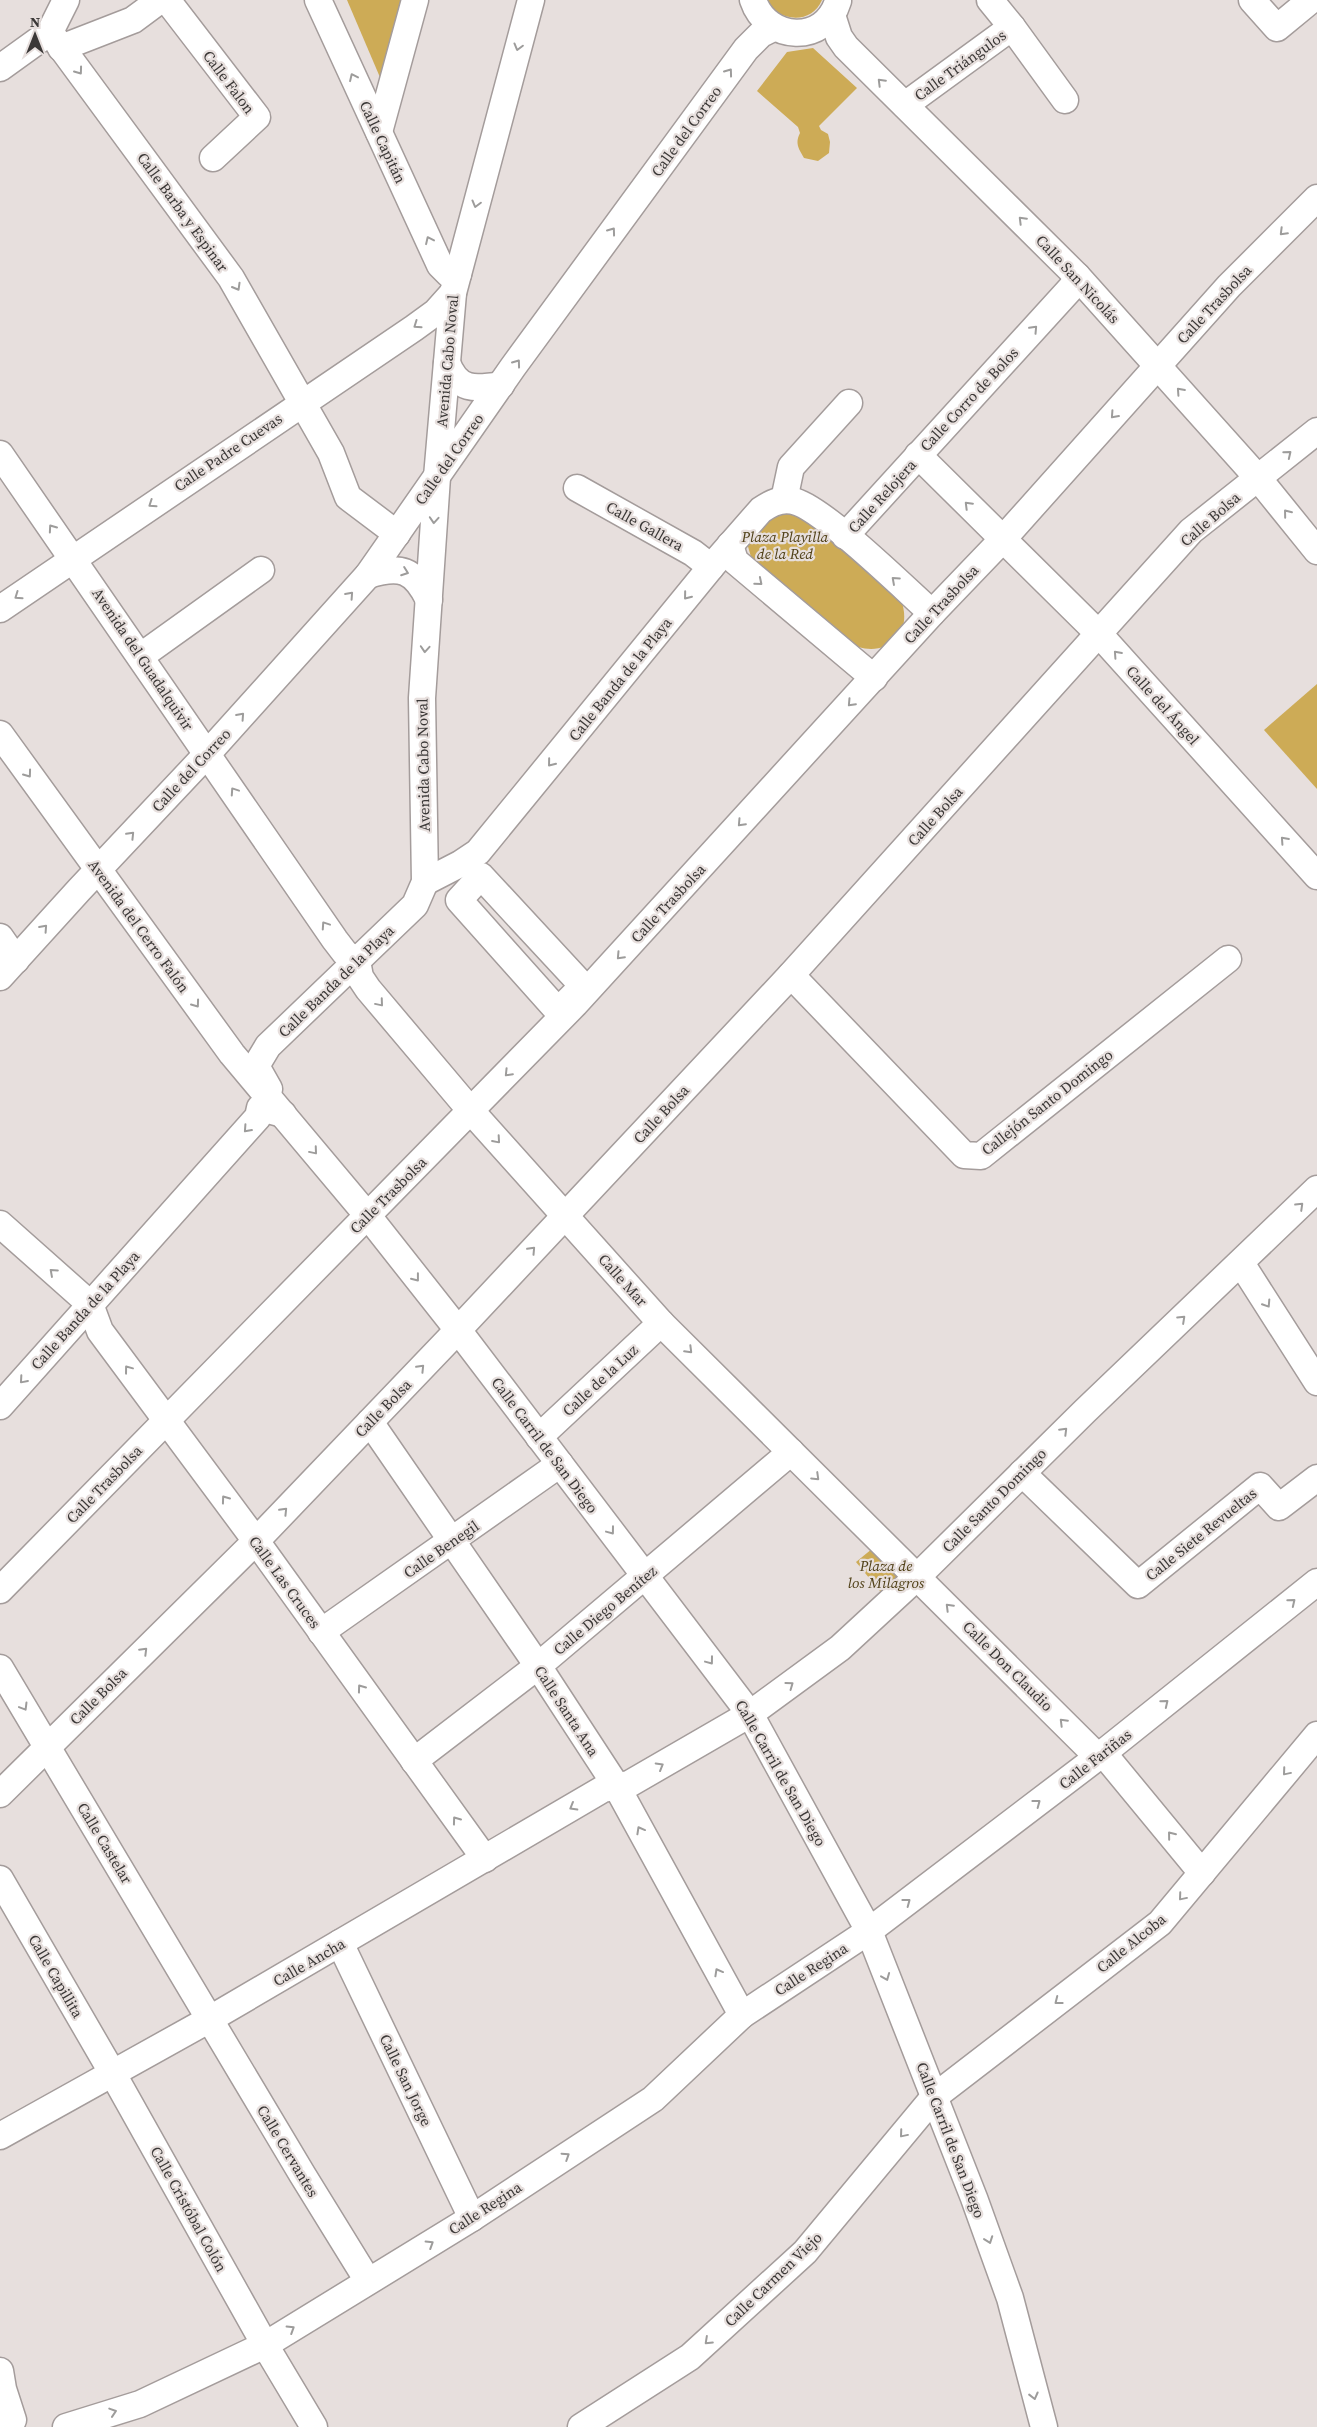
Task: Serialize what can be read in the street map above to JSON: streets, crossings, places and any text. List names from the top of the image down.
{
  "streets": {
    "street": [
      "Calle Triángulos",
      "Calle Falon",
      "Calle del Correo",
      "Calle Capitán",
      "Calle Barba y Espinar",
      "Calle San Nicolás",
      "Calle Trasbolsa",
      "Avenida Cabo Noval",
      "Calle Corro de Bolos",
      "Calle Padre Cuevas",
      "Calle Relojera",
      "Calle Bolsa",
      "Calle Gallera",
      "Avenida del Guadalquivir",
      "Calle Banda de la Playa",
      "Calle del Ángel",
      "Avenida del Cerro Falón",
      "Callejón Santo Domingo",
      "Calle Mar",
      "Calle de la Luz",
      "Calle Carril de San Diego",
      "Calle Santo Domingo",
      "Calle Siete Revueltas",
      "Calle Benegil",
      "Calle Las Cruces",
      "Calle Diego Benítez",
      "Calle Don Claudio",
      "Calle Santa Ana",
      "Calle Fariñas",
      "Calle Castelar",
      "Calle Alcoba",
      "Calle Ancha",
      "Calle Regina",
      "Calle Capillita",
      "Calle San Jorge",
      "Calle Cervantes",
      "Calle Cristóbal Colón",
      "Calle Carmen Viejo"
    ]
  },
  "crossings": [
    ["Calle Triángulos", "Calle San Nicolás"],
    ["Calle del Correo", "Calle Barba y Espinar"],
    ["Calle del Correo", "Avenida Cabo Noval"],
    ["Calle del Correo", "Avenida del Guadalquivir"],
    ["Calle del Correo", "Avenida del Cerro Falón"],
    ["Calle Capitán", "Avenida Cabo Noval"],
    ["Calle Capitán", "Calle Padre Cuevas"],
    ["Calle Barba y Espinar", "Calle Padre Cuevas"],
    ["Calle San Nicolás", "Calle Trasbolsa"],
    ["Calle San Nicolás", "Calle Corro de Bolos"],
    ["Calle San Nicolás", "Calle Bolsa"],
    ["Calle Trasbolsa", "Calle Corro de Bolos"],
    ["Calle Trasbolsa", "Calle del Ángel"],
    ["Calle Trasbolsa", "Calle Mar"],
    ["Calle Trasbolsa", "Calle Carril de San Diego"],
    ["Calle Trasbolsa", "Calle Las Cruces"],
    ["Avenida Cabo Noval", "Calle Padre Cuevas"],
    ["Avenida Cabo Noval", "Calle Banda de la Playa"],
    ["Calle Corro de Bolos", "Calle Relojera"],
    ["Calle Corro de Bolos", "Calle del Ángel"],
    ["Calle Padre Cuevas", "Avenida del Guadalquivir"],
    ["Calle Bolsa", "Calle del Ángel"],
    ["Calle Bolsa", "Callejón Santo Domingo"],
    ["Calle Bolsa", "Calle Mar"],
    ["Calle Bolsa", "Calle Carril de San Diego"],
    ["Calle Bolsa", "Calle Las Cruces"],
    ["Calle Bolsa", "Calle Santa Ana"],
    ["Calle Bolsa", "Calle Castelar"],
    ["Calle Gallera", "Calle Banda de la Playa"],
    ["Avenida del Guadalquivir", "Calle Banda de la Playa"],
    ["Avenida del Guadalquivir", "Calle Mar"],
    ["Calle Banda de la Playa", "Avenida del Cerro Falón"],
    ["Calle Banda de la Playa", "Calle Mar"],
    ["Calle Banda de la Playa", "Calle Carril de San Diego"],
    ["Calle Banda de la Playa", "Calle Las Cruces"],
    ["Avenida del Cerro Falón", "Calle Carril de San Diego"],
    ["Calle Mar", "Calle de la Luz"],
    ["Calle Mar", "Calle Santo Domingo"],
    ["Calle Mar", "Calle Diego Benítez"],
    ["Calle Mar", "Calle Don Claudio"],
    ["Calle de la Luz", "Calle Carril de San Diego"],
    ["Calle Carril de San Diego", "Calle Santo Domingo"],
    ["Calle Carril de San Diego", "Calle Benegil"],
    ["Calle Carril de San Diego", "Calle Diego Benítez"],
    ["Calle Carril de San Diego", "Calle Fariñas"],
    ["Calle Carril de San Diego", "Calle Alcoba"],
    ["Calle Carril de San Diego", "Calle Regina"],
    ["Calle Carril de San Diego", "Calle Carmen Viejo"],
    ["Calle Santo Domingo", "Calle Siete Revueltas"],
    ["Calle Santo Domingo", "Calle Don Claudio"],
    ["Calle Santo Domingo", "Calle Santa Ana"],
    ["Calle Santo Domingo", "Calle Ancha"],
    ["Calle Benegil", "Calle Las Cruces"],
    ["Calle Benegil", "Calle Santa Ana"],
    ["Calle Las Cruces", "Calle Diego Benítez"],
    ["Calle Las Cruces", "Calle Ancha"],
    ["Calle Diego Benítez", "Calle Santa Ana"],
    ["Calle Don Claudio", "Calle Fariñas"],
    ["Calle Don Claudio", "Calle Alcoba"],
    ["Calle Santa Ana", "Calle Ancha"],
    ["Calle Santa Ana", "Calle Regina"],
    ["Calle Fariñas", "Calle Regina"],
    ["Calle Castelar", "Calle Ancha"],
    ["Calle Castelar", "Calle Cervantes"],
    ["Calle Alcoba", "Calle Carmen Viejo"],
    ["Calle Ancha", "Calle Capillita"],
    ["Calle Ancha", "Calle San Jorge"],
    ["Calle Ancha", "Calle Cervantes"],
    ["Calle Ancha", "Calle Cristóbal Colón"],
    ["Calle Regina", "Calle San Jorge"],
    ["Calle Regina", "Calle Cervantes"],
    ["Calle Regina", "Calle Cristóbal Colón"],
    ["Calle Capillita", "Calle Cristóbal Colón"]
  ],
  "one_way": [
    "Calle del Correo",
    "Calle Capitán",
    "Calle Barba y Espinar",
    "Calle San Nicolás",
    "Calle Trasbolsa",
    "Avenida Cabo Noval",
    "Calle Padre Cuevas",
    "Calle Bolsa",
    "Avenida del Guadalquivir",
    "Calle Banda de la Playa",
    "Calle del Ángel",
    "Avenida del Cerro Falón",
    "Calle Mar",
    "Calle Carril de San Diego",
    "Calle Santo Domingo",
    "Calle Las Cruces",
    "Calle Don Claudio",
    "Calle Santa Ana",
    "Calle Fariñas",
    "Calle Alcoba",
    "Calle Regina",
    "Calle Carmen Viejo"
  ],
  "parks": ["Plaza Playilla de la Red", "Plaza de los Milagros"],
  "north": "top"
}
